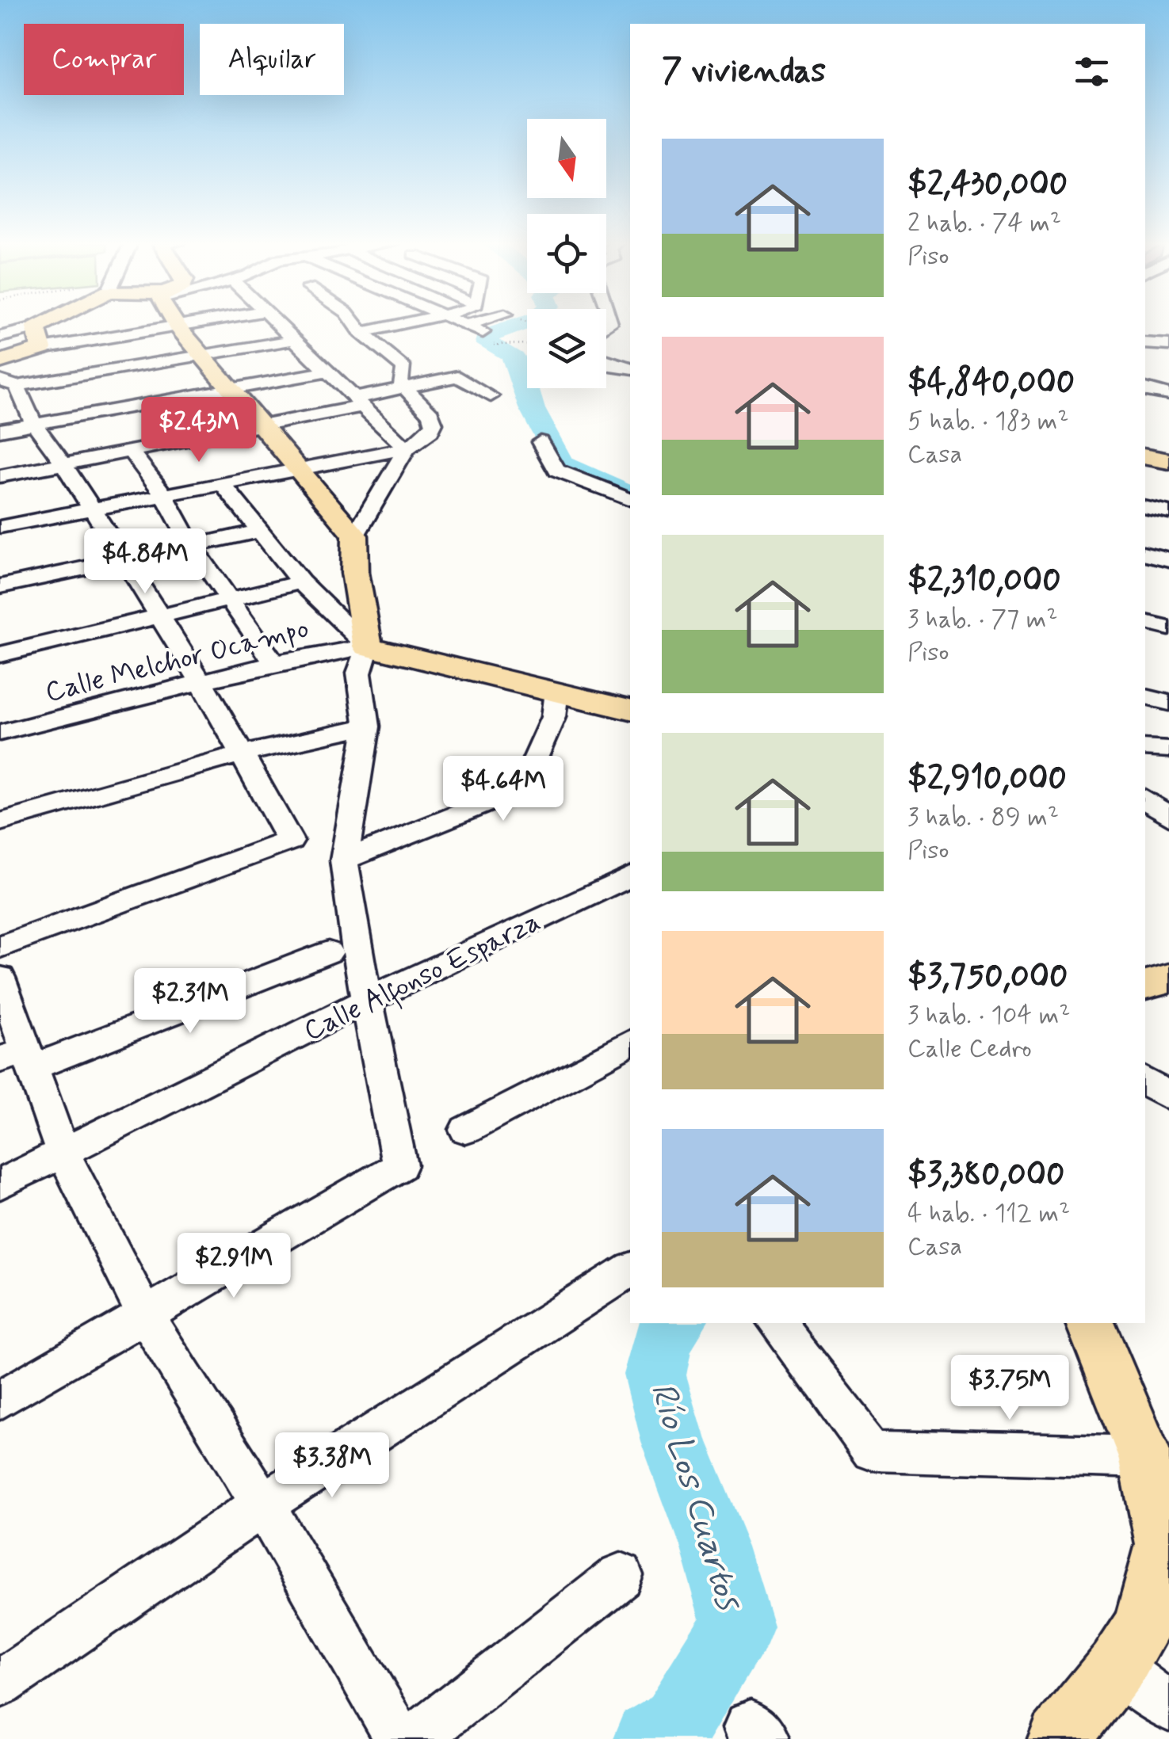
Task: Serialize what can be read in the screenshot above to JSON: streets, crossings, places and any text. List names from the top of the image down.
{
  "streets": {
    "street": ["Calle Melchor Ocampo", "Calle Alfonso Esparza"]
  },
  "water": ["Río Los Cuartos"],
  "north": "bottom",
  "page": {
    "chip": ["Comprar", "Alquilar"],
    "heading": "7 viviendas",
    "list": [
      {
        "name": "$2,430,000",
        "note": "2 hab. · 74 m² · Piso"
      },
      {
        "name": "$4,840,000",
        "note": "5 hab. · 183 m² · Casa"
      },
      {
        "name": "$2,310,000",
        "note": "3 hab. · 77 m² · Piso"
      },
      {
        "name": "$2,910,000",
        "note": "3 hab. · 89 m² · Piso"
      },
      {
        "name": "$3,750,000",
        "note": "3 hab. · 104 m² · Calle Cedro"
      },
      {
        "name": "$3,380,000",
        "note": "4 hab. · 112 m² · Casa"
      }
    ],
    "price": [
      "$2.43M",
      "$4.84M",
      "$4.64M",
      "$2.31M",
      "$2.91M",
      "$3.75M",
      "$3.38M"
    ]
  }
}
